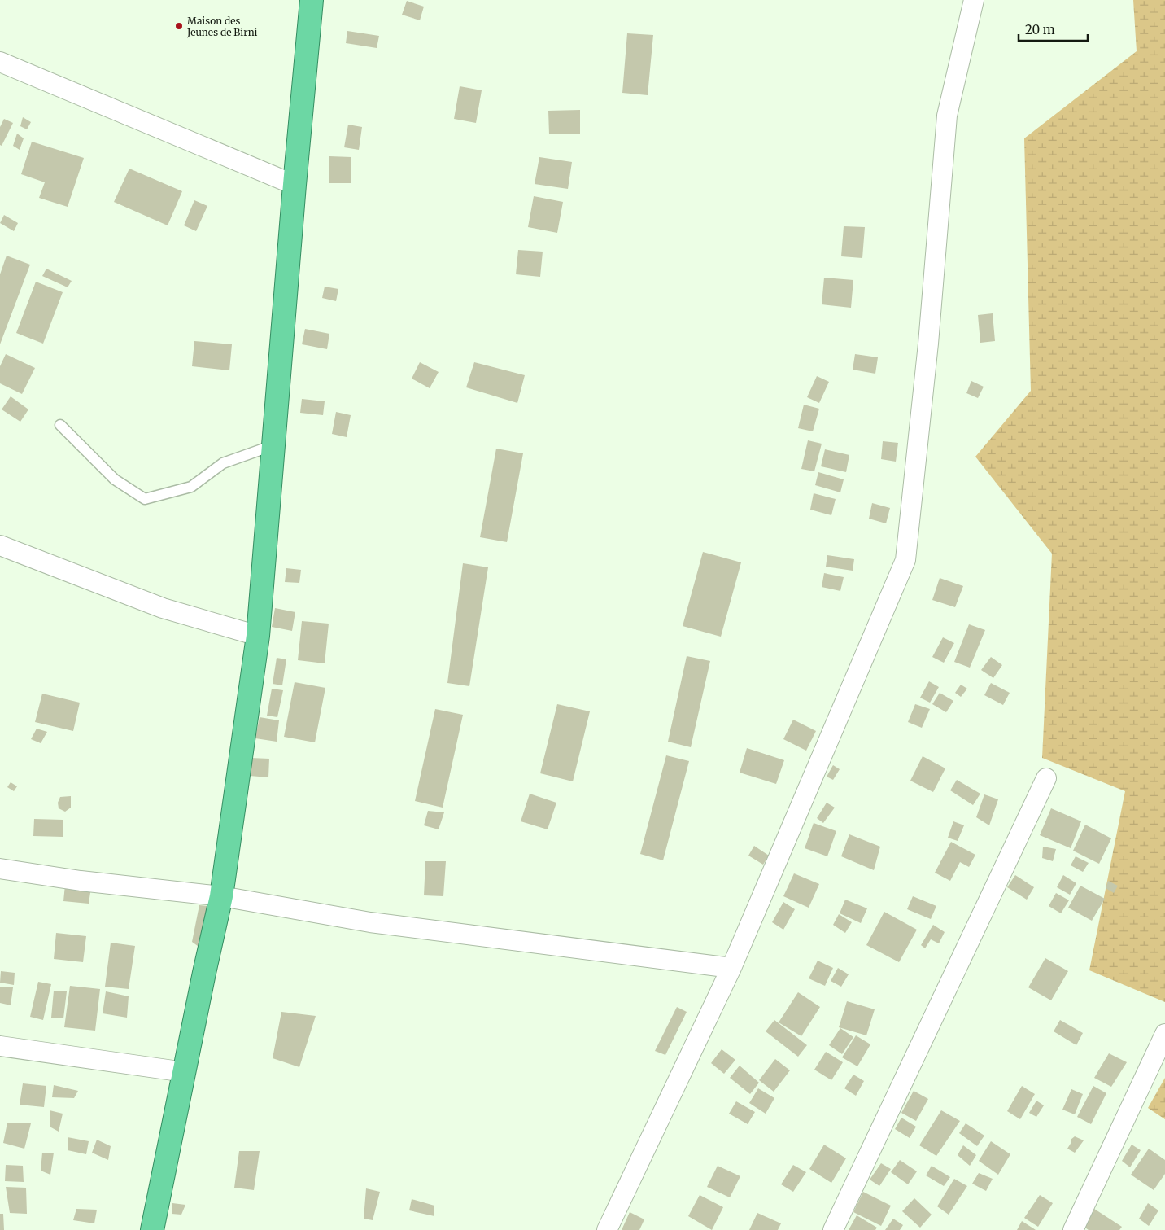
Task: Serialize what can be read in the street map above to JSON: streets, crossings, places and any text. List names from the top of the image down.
{
  "places": ["Maison des Jeunes de Birni"],
  "scale_bar": "20 m"
}
